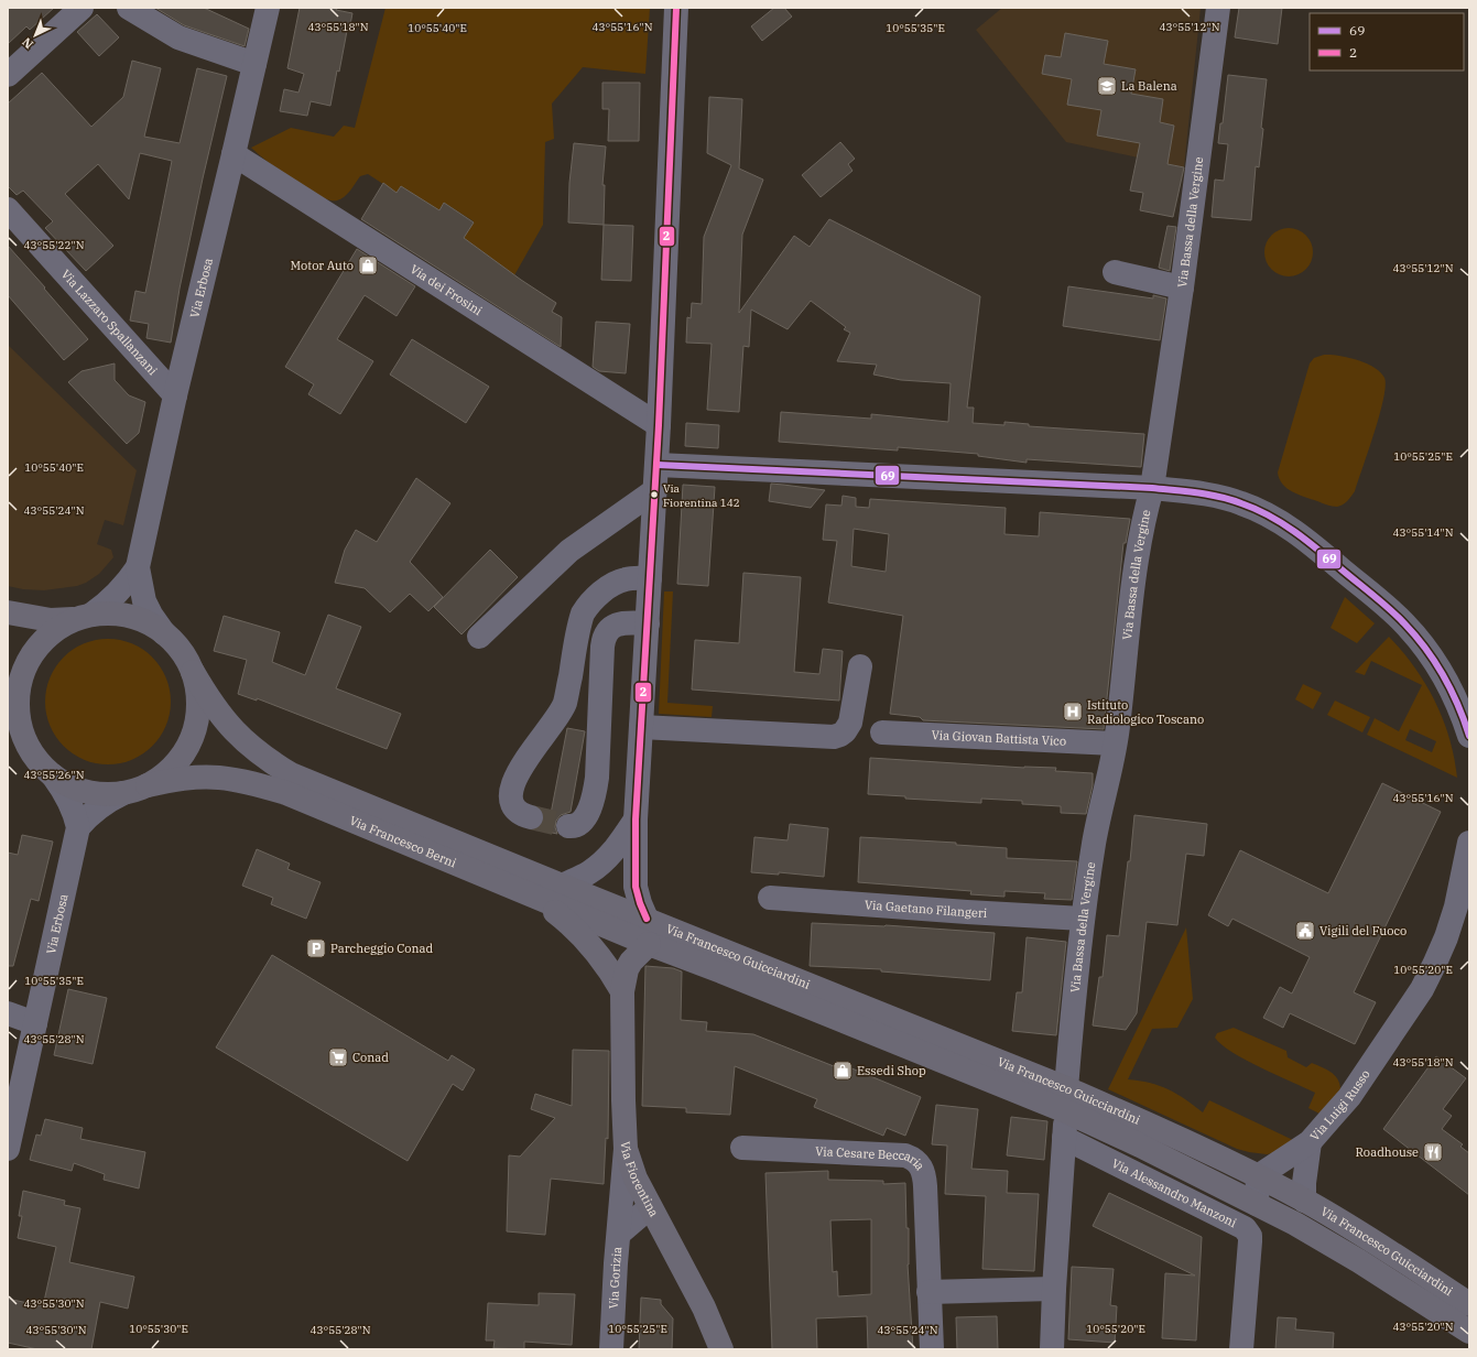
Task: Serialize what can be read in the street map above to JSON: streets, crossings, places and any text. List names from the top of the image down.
{
  "streets": {
    "main road": ["Via Francesco Berni", "Via Francesco Guicciardini", "Via Fiorentina"],
    "street": [
      "Via Bassa della Vergine",
      "Via Erbosa",
      "Via dei Frosini",
      "Via Lazzaro Spallanzani",
      "Via Giovan Battista Vico",
      "Via Gaetano Filangeri",
      "Via Luigi Russo",
      "Via Cesare Beccaria",
      "Via Alessandro Manzoni",
      "Via Gorizia"
    ]
  },
  "crossings": [
    ["Via Bassa della Vergine", "Via Giovan Battista Vico"],
    ["Via Bassa della Vergine", "Via Gaetano Filangeri"],
    ["Via Bassa della Vergine", "Via Francesco Guicciardini"],
    ["Via Bassa della Vergine", "Via Alessandro Manzoni"],
    ["Via Erbosa", "Via dei Frosini"],
    ["Via Erbosa", "Via Lazzaro Spallanzani"],
    ["Via Erbosa", "Via Francesco Berni"],
    ["Via Francesco Berni", "Via Francesco Guicciardini"],
    ["Via Francesco Berni", "Via Fiorentina"],
    ["Via Francesco Guicciardini", "Via Luigi Russo"],
    ["Via Francesco Guicciardini", "Via Fiorentina"],
    ["Via Fiorentina", "Via Gorizia"]
  ],
  "places": {
    "school or university": ["La Balena"],
    "shop": ["Motor Auto", "Essedi Shop"],
    "other": ["Via Fiorentina 142"],
    "hospital": ["Istituto Radiologico Toscano"],
    "public building": ["Vigili del Fuoco"],
    "parking": ["Parcheggio Conad"],
    "supermarket": ["Conad"],
    "restaurant": ["Roadhouse"]
  },
  "lines": ["transit line 2", "transit line 69"],
  "legend": ["69", "2"],
  "north": "bottom left",
  "coordinates": [
    "43°55'16\"N",
    "43°55'18\"N",
    "43°55'12\"N",
    "10°55'40\"E",
    "10°55'35\"E",
    "43°55'22\"N",
    "10°55'25\"E",
    "43°55'24\"N",
    "43°55'14\"N",
    "43°55'26\"N",
    "10°55'20\"E",
    "43°55'28\"N",
    "43°55'30\"N",
    "43°55'20\"N",
    "10°55'30\"E"
  ]
}
